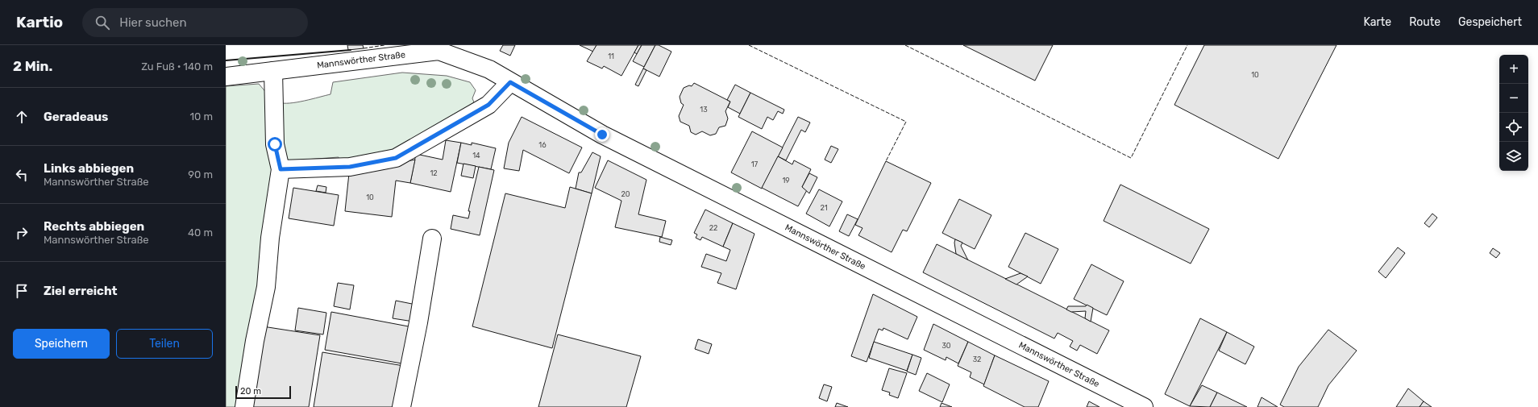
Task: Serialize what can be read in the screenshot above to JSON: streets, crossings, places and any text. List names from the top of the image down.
{
  "streets": {
    "street": ["Mannswörther Straße"]
  },
  "house_numbers": [
    "11",
    "10",
    "13",
    "16",
    "14",
    "17",
    "12",
    "19",
    "20",
    "10",
    "21",
    "22",
    "30",
    "32"
  ],
  "scale_bar": "20 m",
  "page": {
    "header": "Kartio",
    "search": "Hier suchen",
    "nav": ["Karte", "Route", "Gespeichert"],
    "heading": ["2 Min.", "Zu Fuß · 140 m"],
    "map_buttons": ["+", "−"],
    "list": [
      ["Geradeaus", "10 m"],
      ["Links abbiegen", "Mannswörther Straße", "90 m"],
      ["Rechts abbiegen", "Mannswörther Straße", "40 m"],
      "Ziel erreicht"
    ],
    "buttons": ["Speichern", "Teilen"],
    "scale": "20 m"
  }
}
